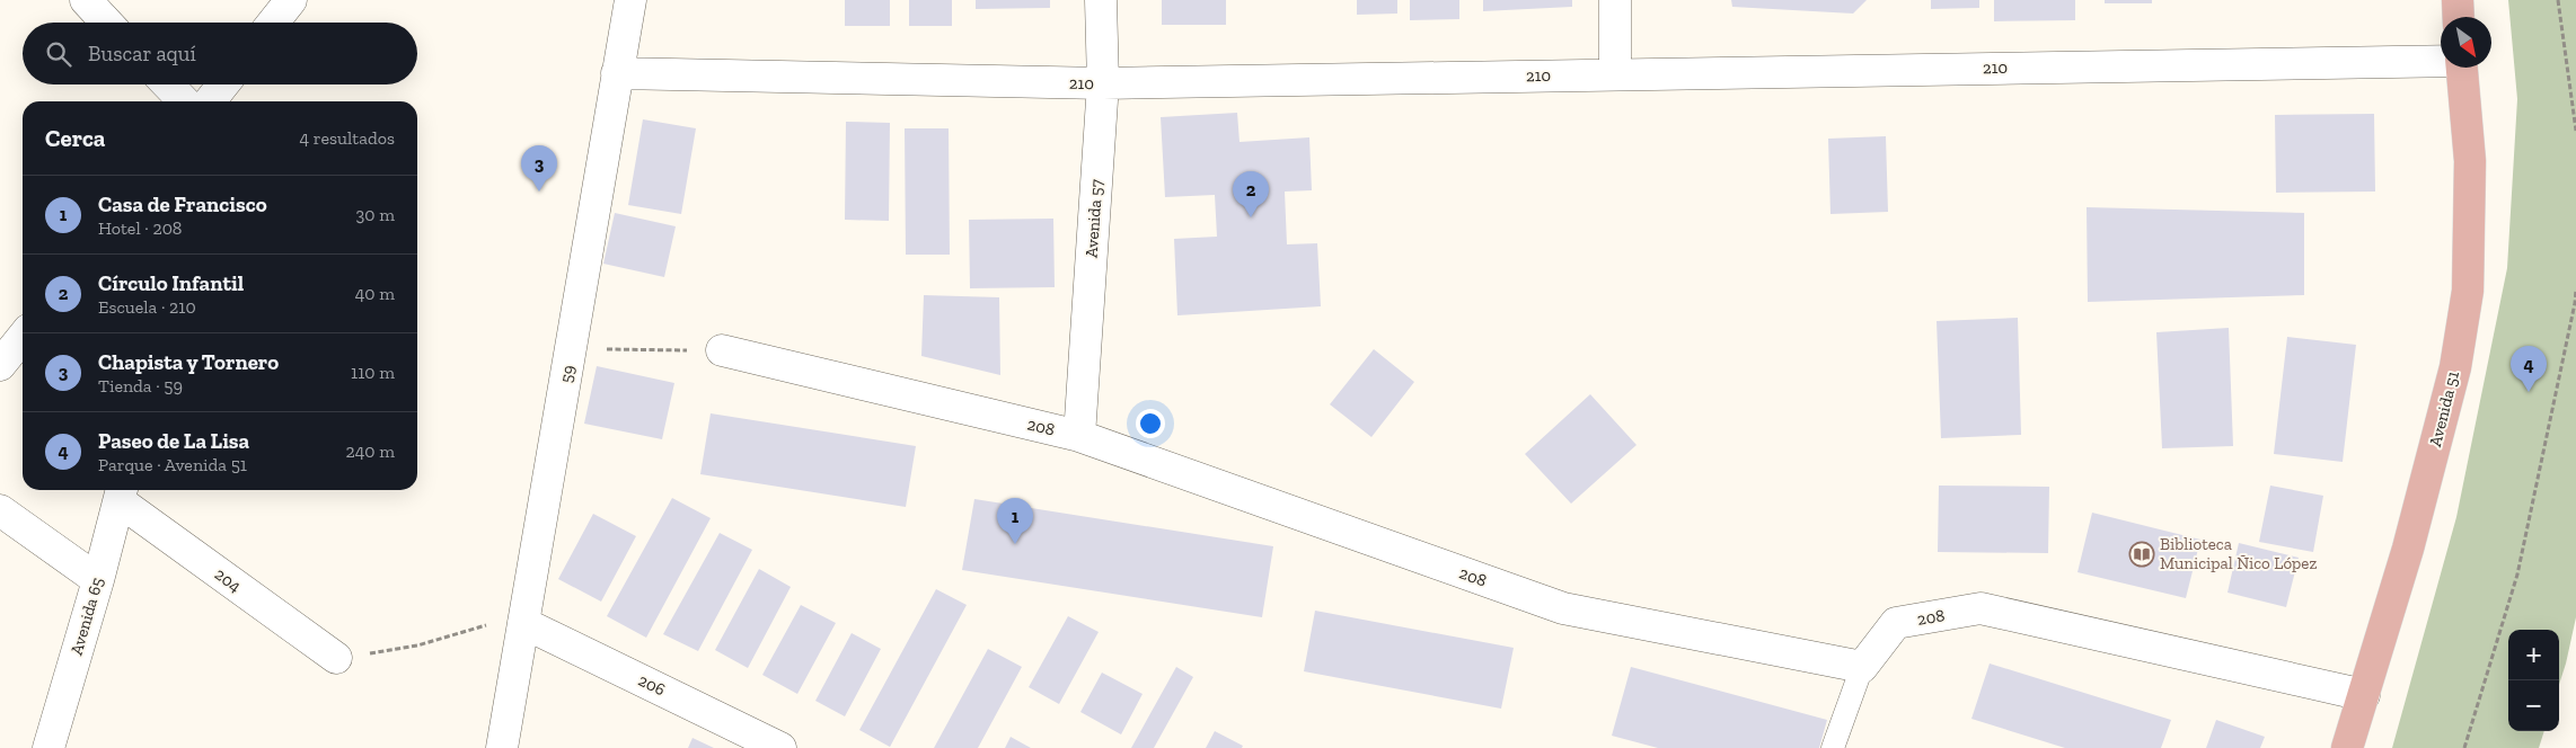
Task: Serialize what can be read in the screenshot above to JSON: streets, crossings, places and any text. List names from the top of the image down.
{
  "streets": {
    "main road": ["Avenida 51"],
    "street": [
      "210",
      "Avenida 57",
      "59",
      "208",
      "204",
      "Avenida 65",
      "206"
    ]
  },
  "crossings": [
    ["210", "Avenida 57"],
    ["210", "59"],
    ["Avenida 57", "208"],
    ["59", "206"],
    ["Avenida 51", "208"],
    ["204", "Avenida 65"]
  ],
  "places": {
    "library": ["Biblioteca Municipal Ñico López"]
  },
  "north": "bottom right",
  "page": {
    "search": "Buscar aquí",
    "heading": ["Cerca", "4 resultados"],
    "pins": [
      "3",
      "2",
      "4",
      "1"
    ],
    "list": [
      {
        "mark": "1",
        "name": "Casa de Francisco",
        "note": "Hotel · 208",
        "value": "30 m"
      },
      {
        "mark": "2",
        "name": "Círculo Infantil",
        "note": "Escuela · 210",
        "value": "40 m"
      },
      {
        "mark": "3",
        "name": "Chapista y Tornero",
        "note": "Tienda · 59",
        "value": "110 m"
      },
      {
        "mark": "4",
        "name": "Paseo de La Lisa",
        "note": "Parque · Avenida 51",
        "value": "240 m"
      }
    ],
    "map_buttons": ["+", "−"]
  }
}
